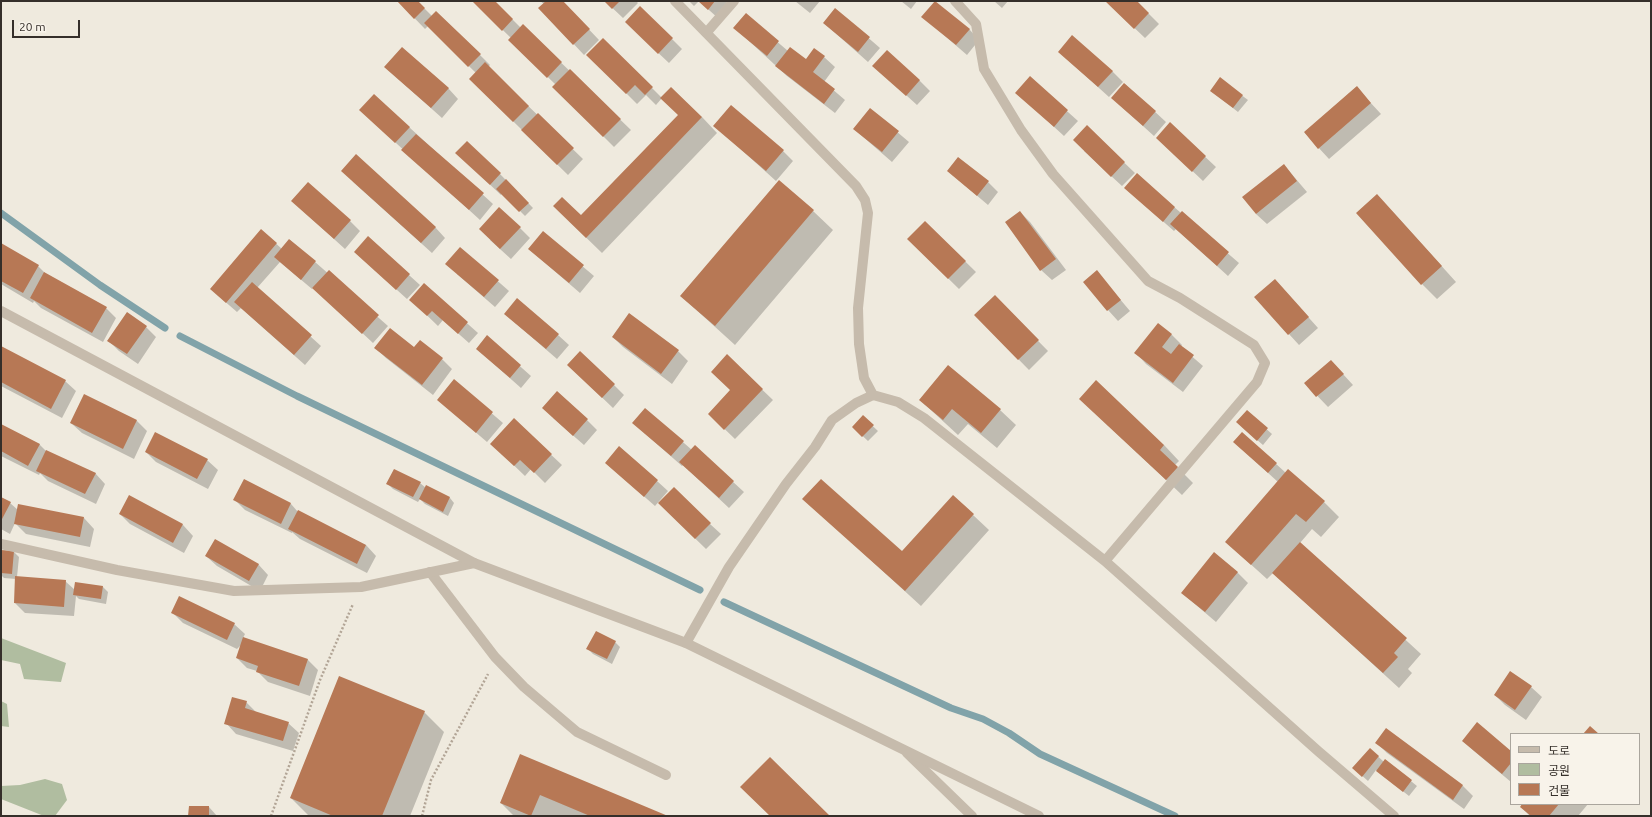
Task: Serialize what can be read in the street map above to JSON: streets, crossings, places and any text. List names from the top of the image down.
{
  "legend": ["도로", "공원", "건물"],
  "scale_bar": "20 m"
}
